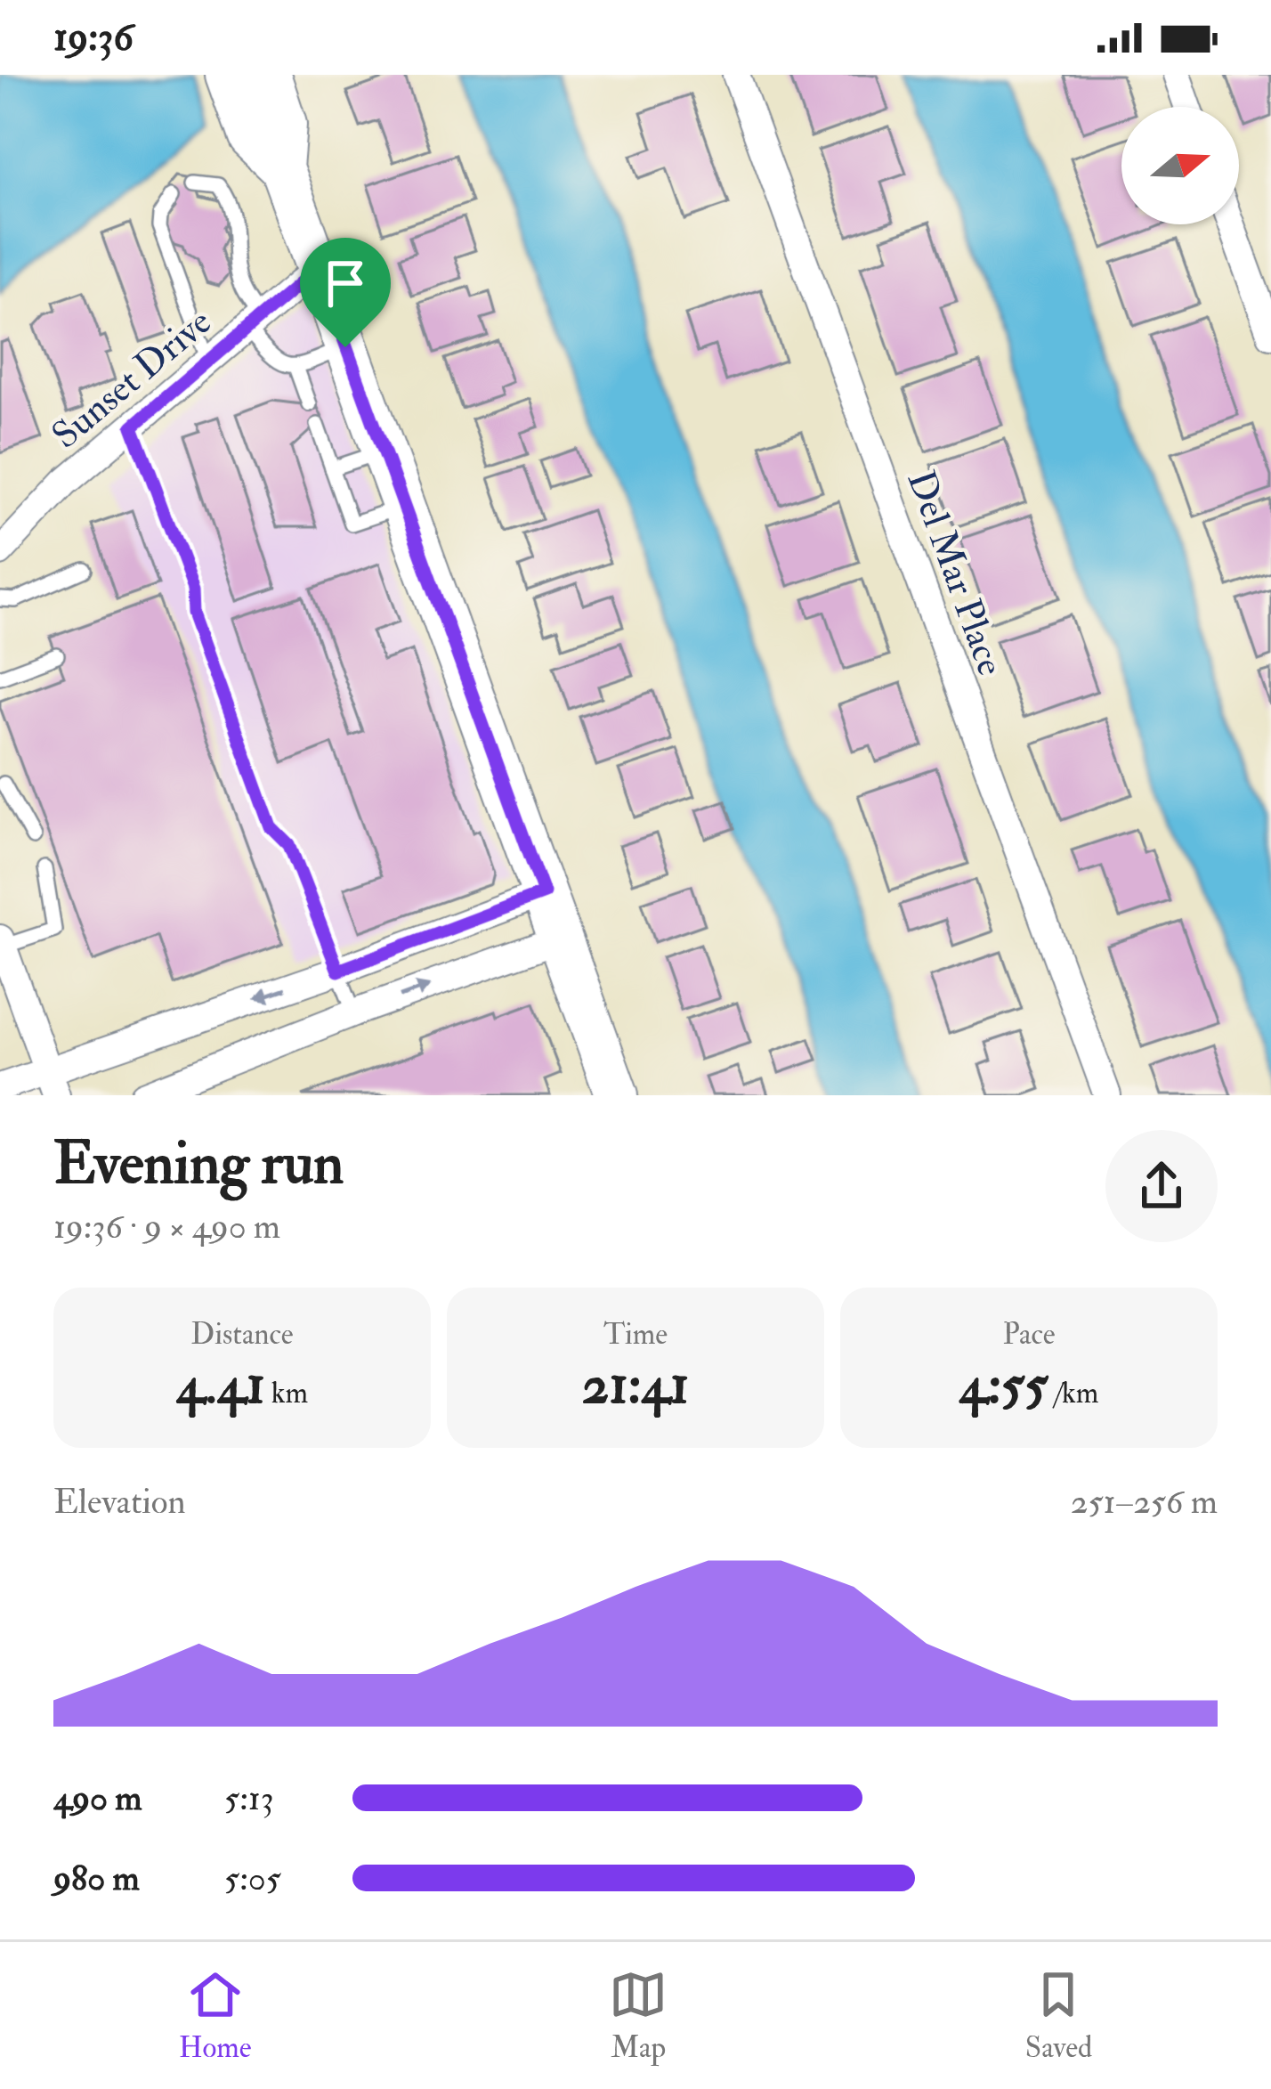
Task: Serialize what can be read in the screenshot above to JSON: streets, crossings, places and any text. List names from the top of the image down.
{
  "streets": {
    "street": ["Sunset Drive", "Del Mar Place"]
  },
  "north": "right",
  "page": {
    "status": "19:36",
    "heading": ["Evening run", "19:36 · 9 × 490 m"],
    "stats": [
      ["Distance", "4.41 km"],
      ["Time", "21:41"],
      ["Pace", "4:55 /km"]
    ],
    "chart": ["Elevation", "251–256 m"],
    "list": [
      {
        "name": "490 m",
        "note": "5:13"
      },
      {
        "name": "980 m",
        "note": "5:05"
      }
    ],
    "tabs": ["Home", "Map", "Saved"]
  }
}
